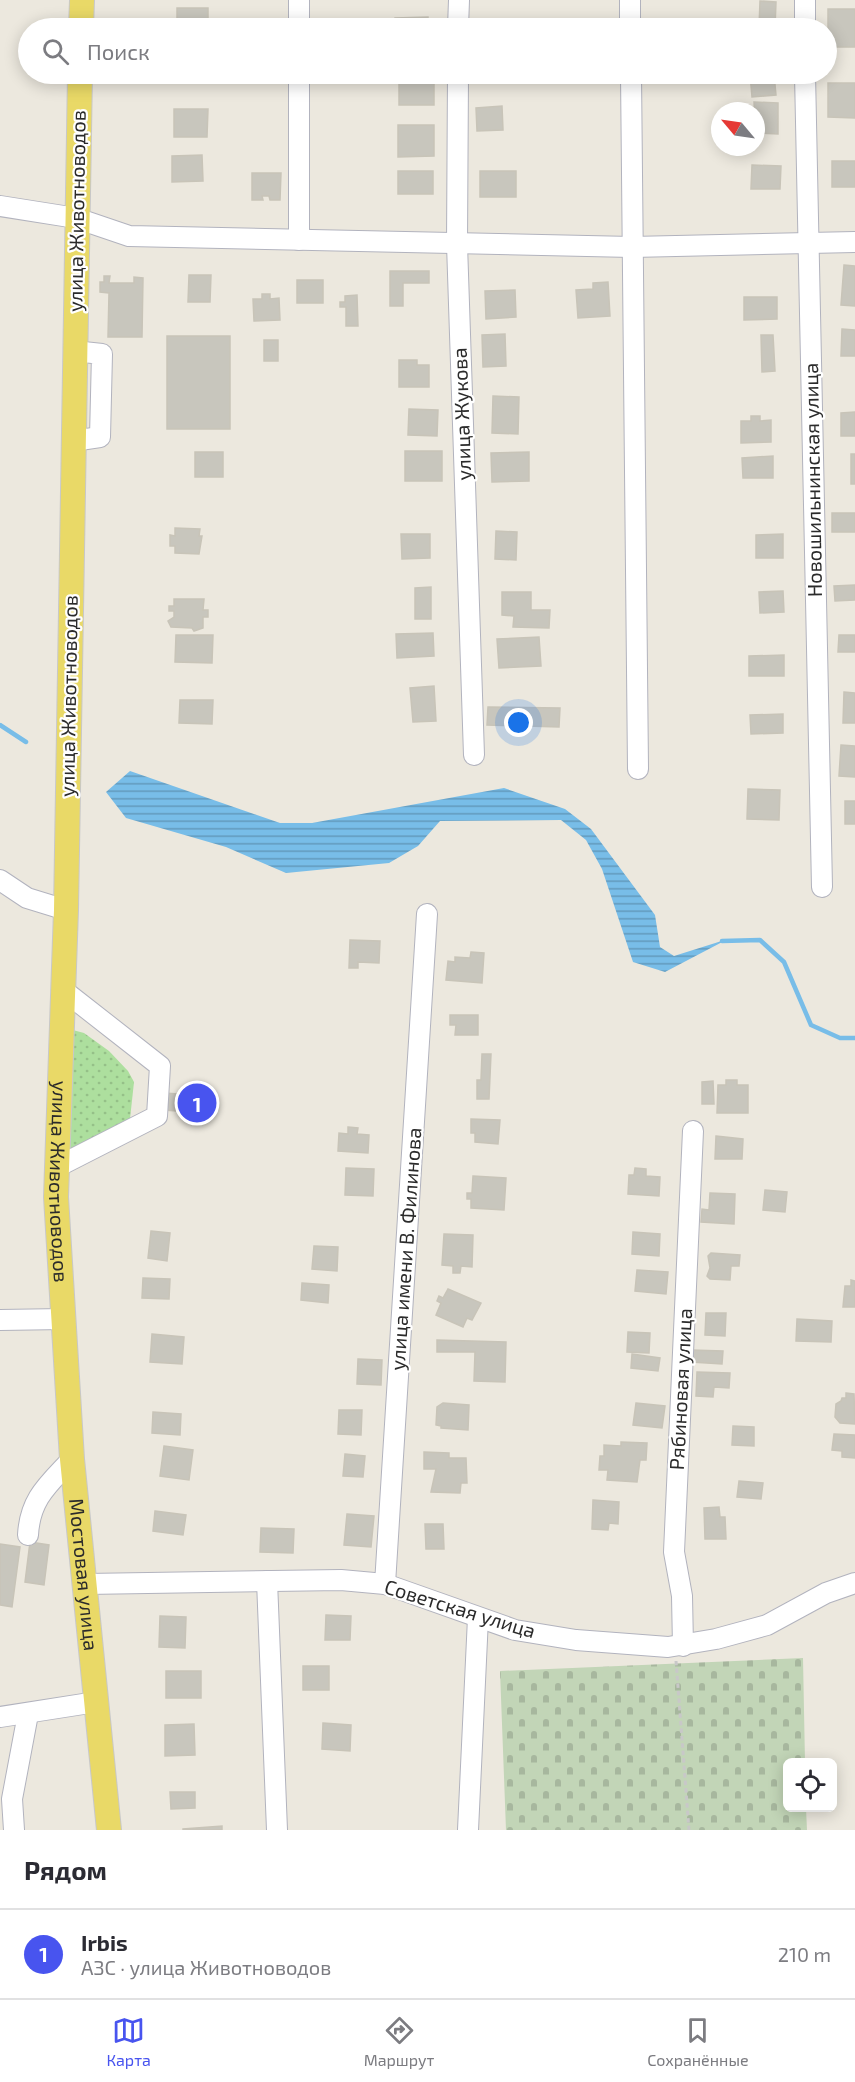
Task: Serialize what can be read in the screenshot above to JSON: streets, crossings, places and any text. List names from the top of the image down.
{
  "streets": {
    "main road": ["улица Животноводов", "Мостовая улица"],
    "street": [
      "улица Жукова",
      "Новошильнинская улица",
      "улица имени В. Филинова",
      "Рябиновая улица",
      "Советская улица"
    ]
  },
  "crossings": [
    ["улица Животноводов", "Мостовая улица"],
    ["улица имени В. Филинова", "Советская улица"],
    ["Рябиновая улица", "Советская улица"],
    ["Мостовая улица", "Советская улица"]
  ],
  "north": "top left",
  "page": {
    "search": "Поиск",
    "pins": "1",
    "heading": "Рядом",
    "list": [
      {
        "mark": "1",
        "name": "Irbis",
        "note": "АЗС · улица Животноводов",
        "value": "210 m"
      }
    ],
    "nav": ["Карта", "Маршрут", "Сохранённые"]
  }
}
